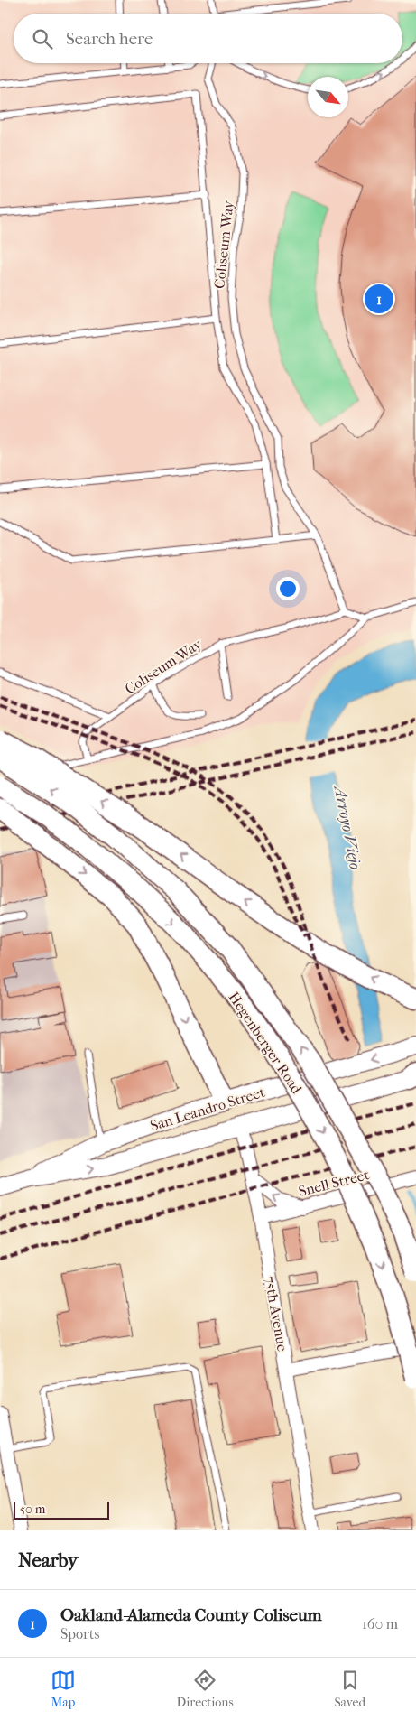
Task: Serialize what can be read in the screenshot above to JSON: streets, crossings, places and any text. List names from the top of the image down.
{
  "streets": {
    "main road": ["Hegenberger Road", "San Leandro Street", "75th Avenue"],
    "street": ["Snell Street"],
    "lane": ["Coliseum Way"]
  },
  "crossings": [
    ["San Leandro Street", "75th Avenue"],
    ["Snell Street", "75th Avenue"]
  ],
  "water": ["Arroyo Viejo"],
  "scale_bar": "50 m",
  "north": "bottom right",
  "page": {
    "search": "Search here",
    "pins": "1",
    "scale": "50 m",
    "heading": "Nearby",
    "list": [
      {
        "mark": "1",
        "name": "Oakland-Alameda County Coliseum",
        "note": "Sports",
        "value": "160 m"
      }
    ],
    "nav": ["Map", "Directions", "Saved"]
  }
}
